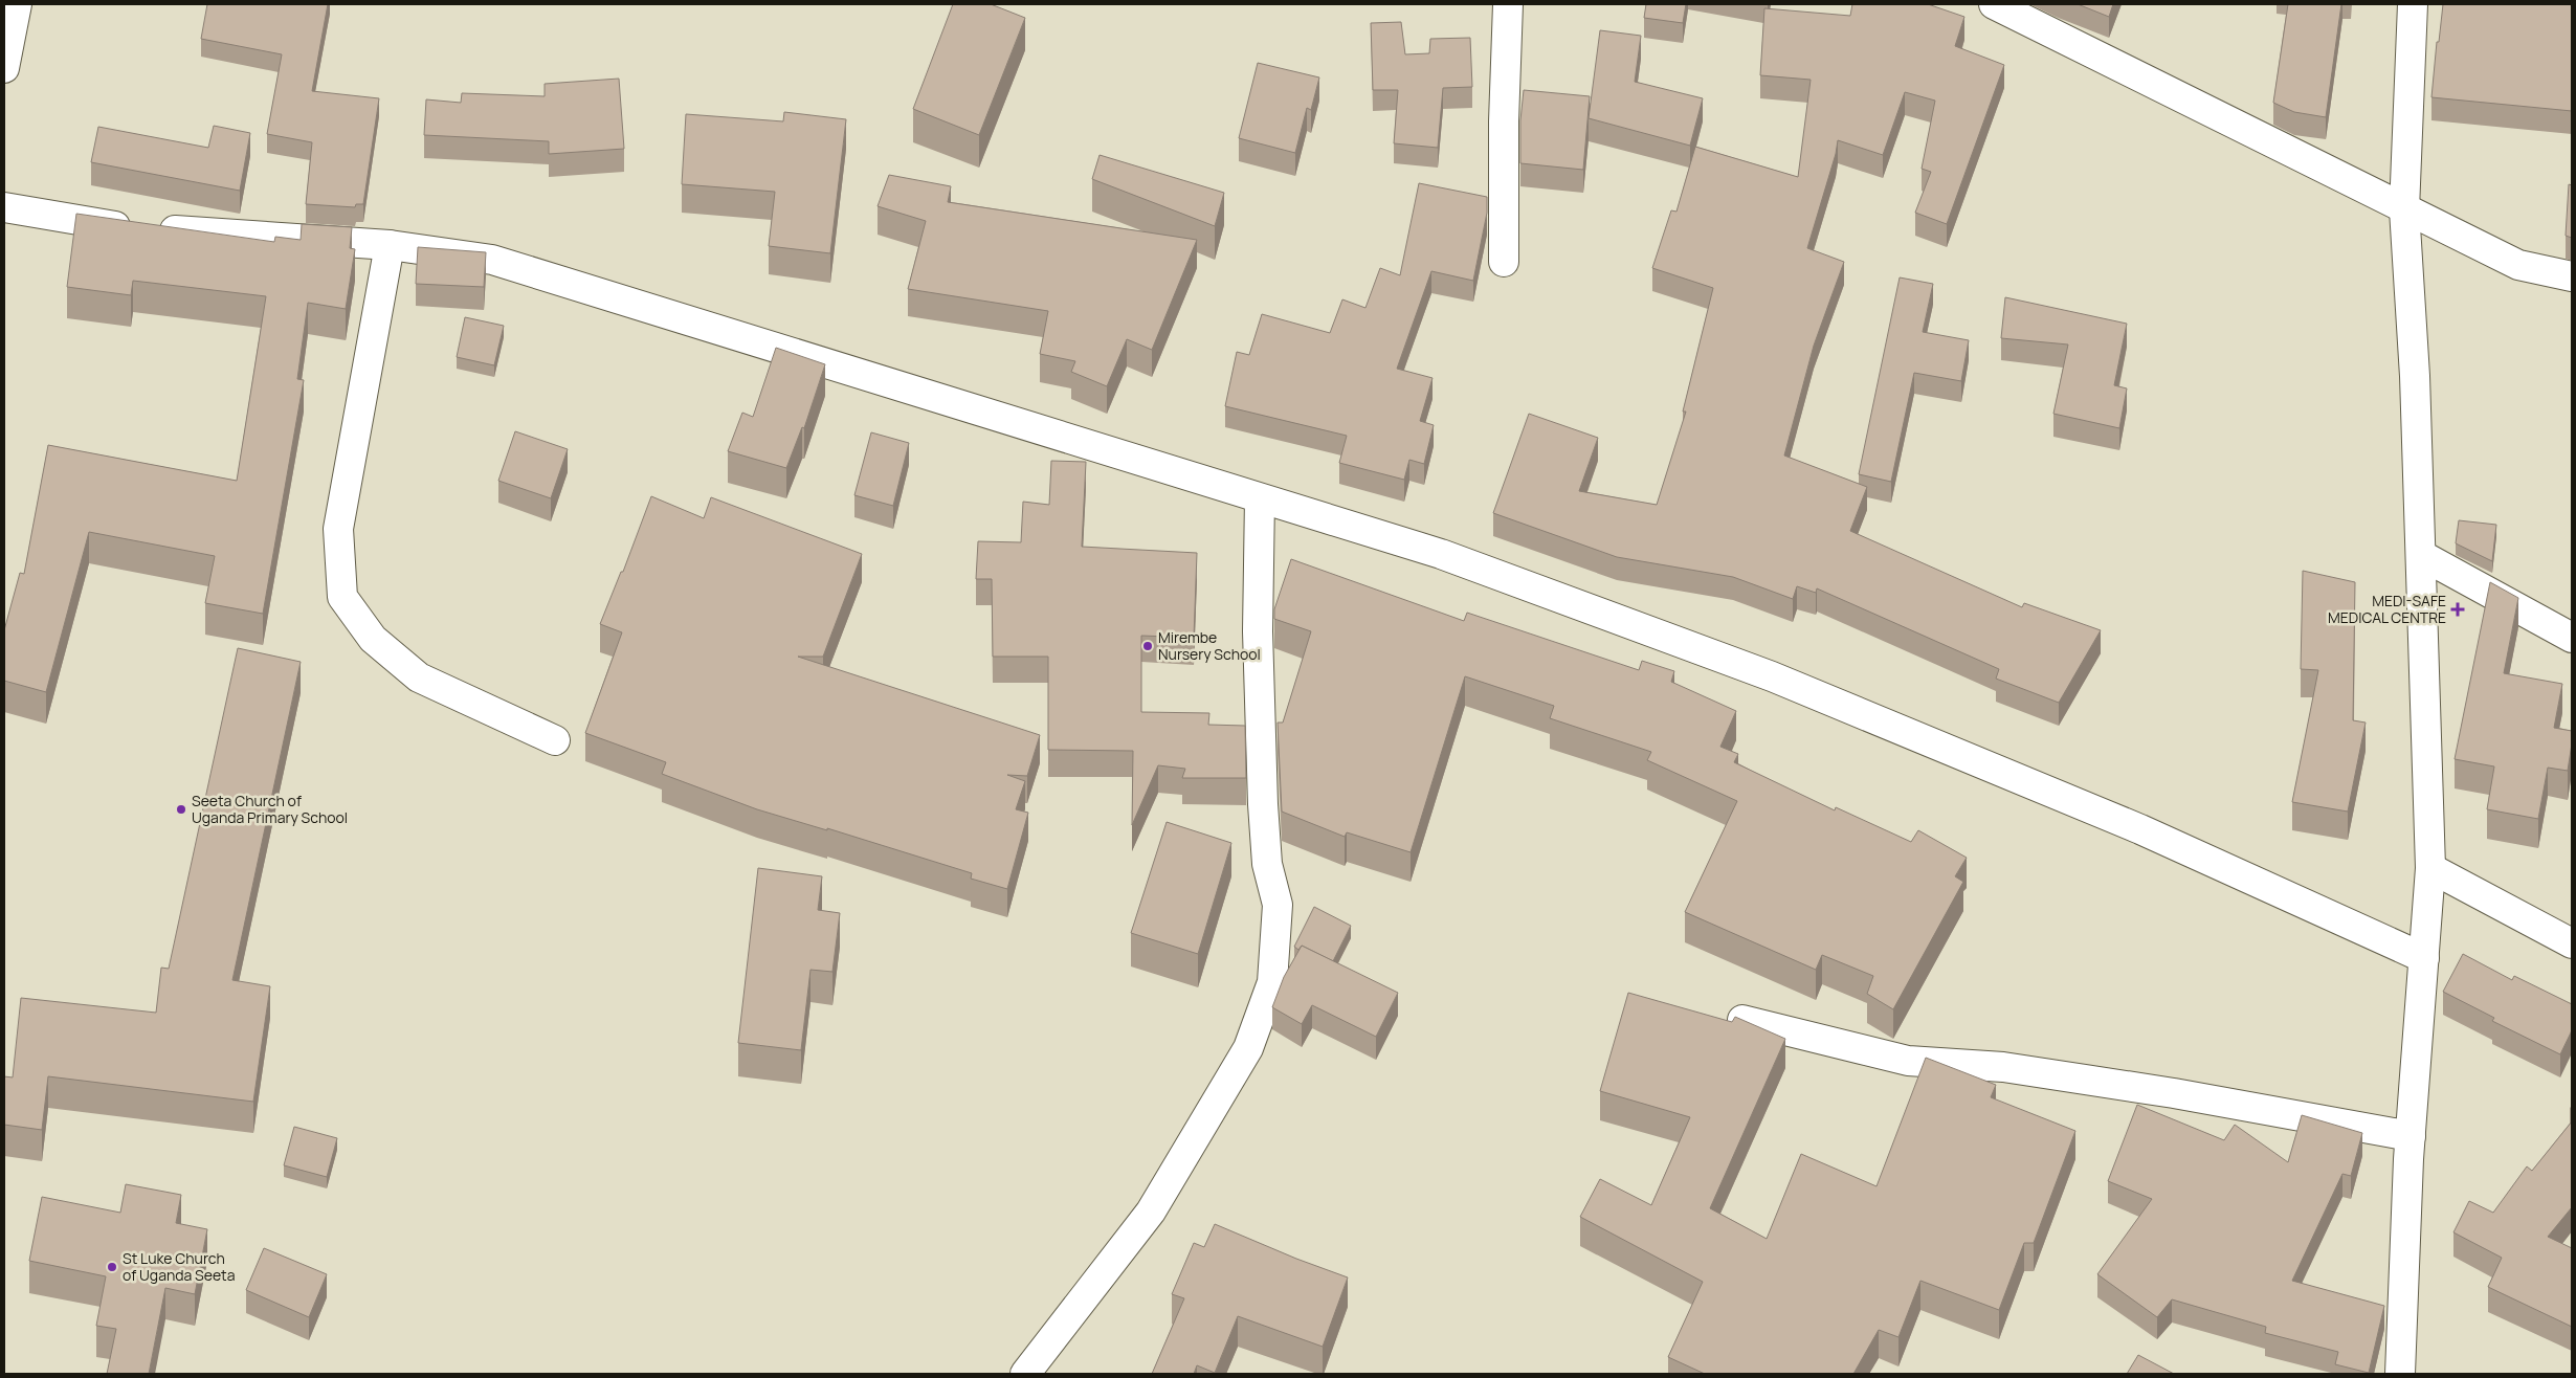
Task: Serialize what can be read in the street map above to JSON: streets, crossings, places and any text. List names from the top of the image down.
{
  "places": {
    "health": ["MEDI-SAFE MEDICAL CENTRE"],
    "other": ["Mirembe Nursery School", "Seeta Church of Uganda Primary School", "St Luke Church of Uganda Seeta"]
  }
}
